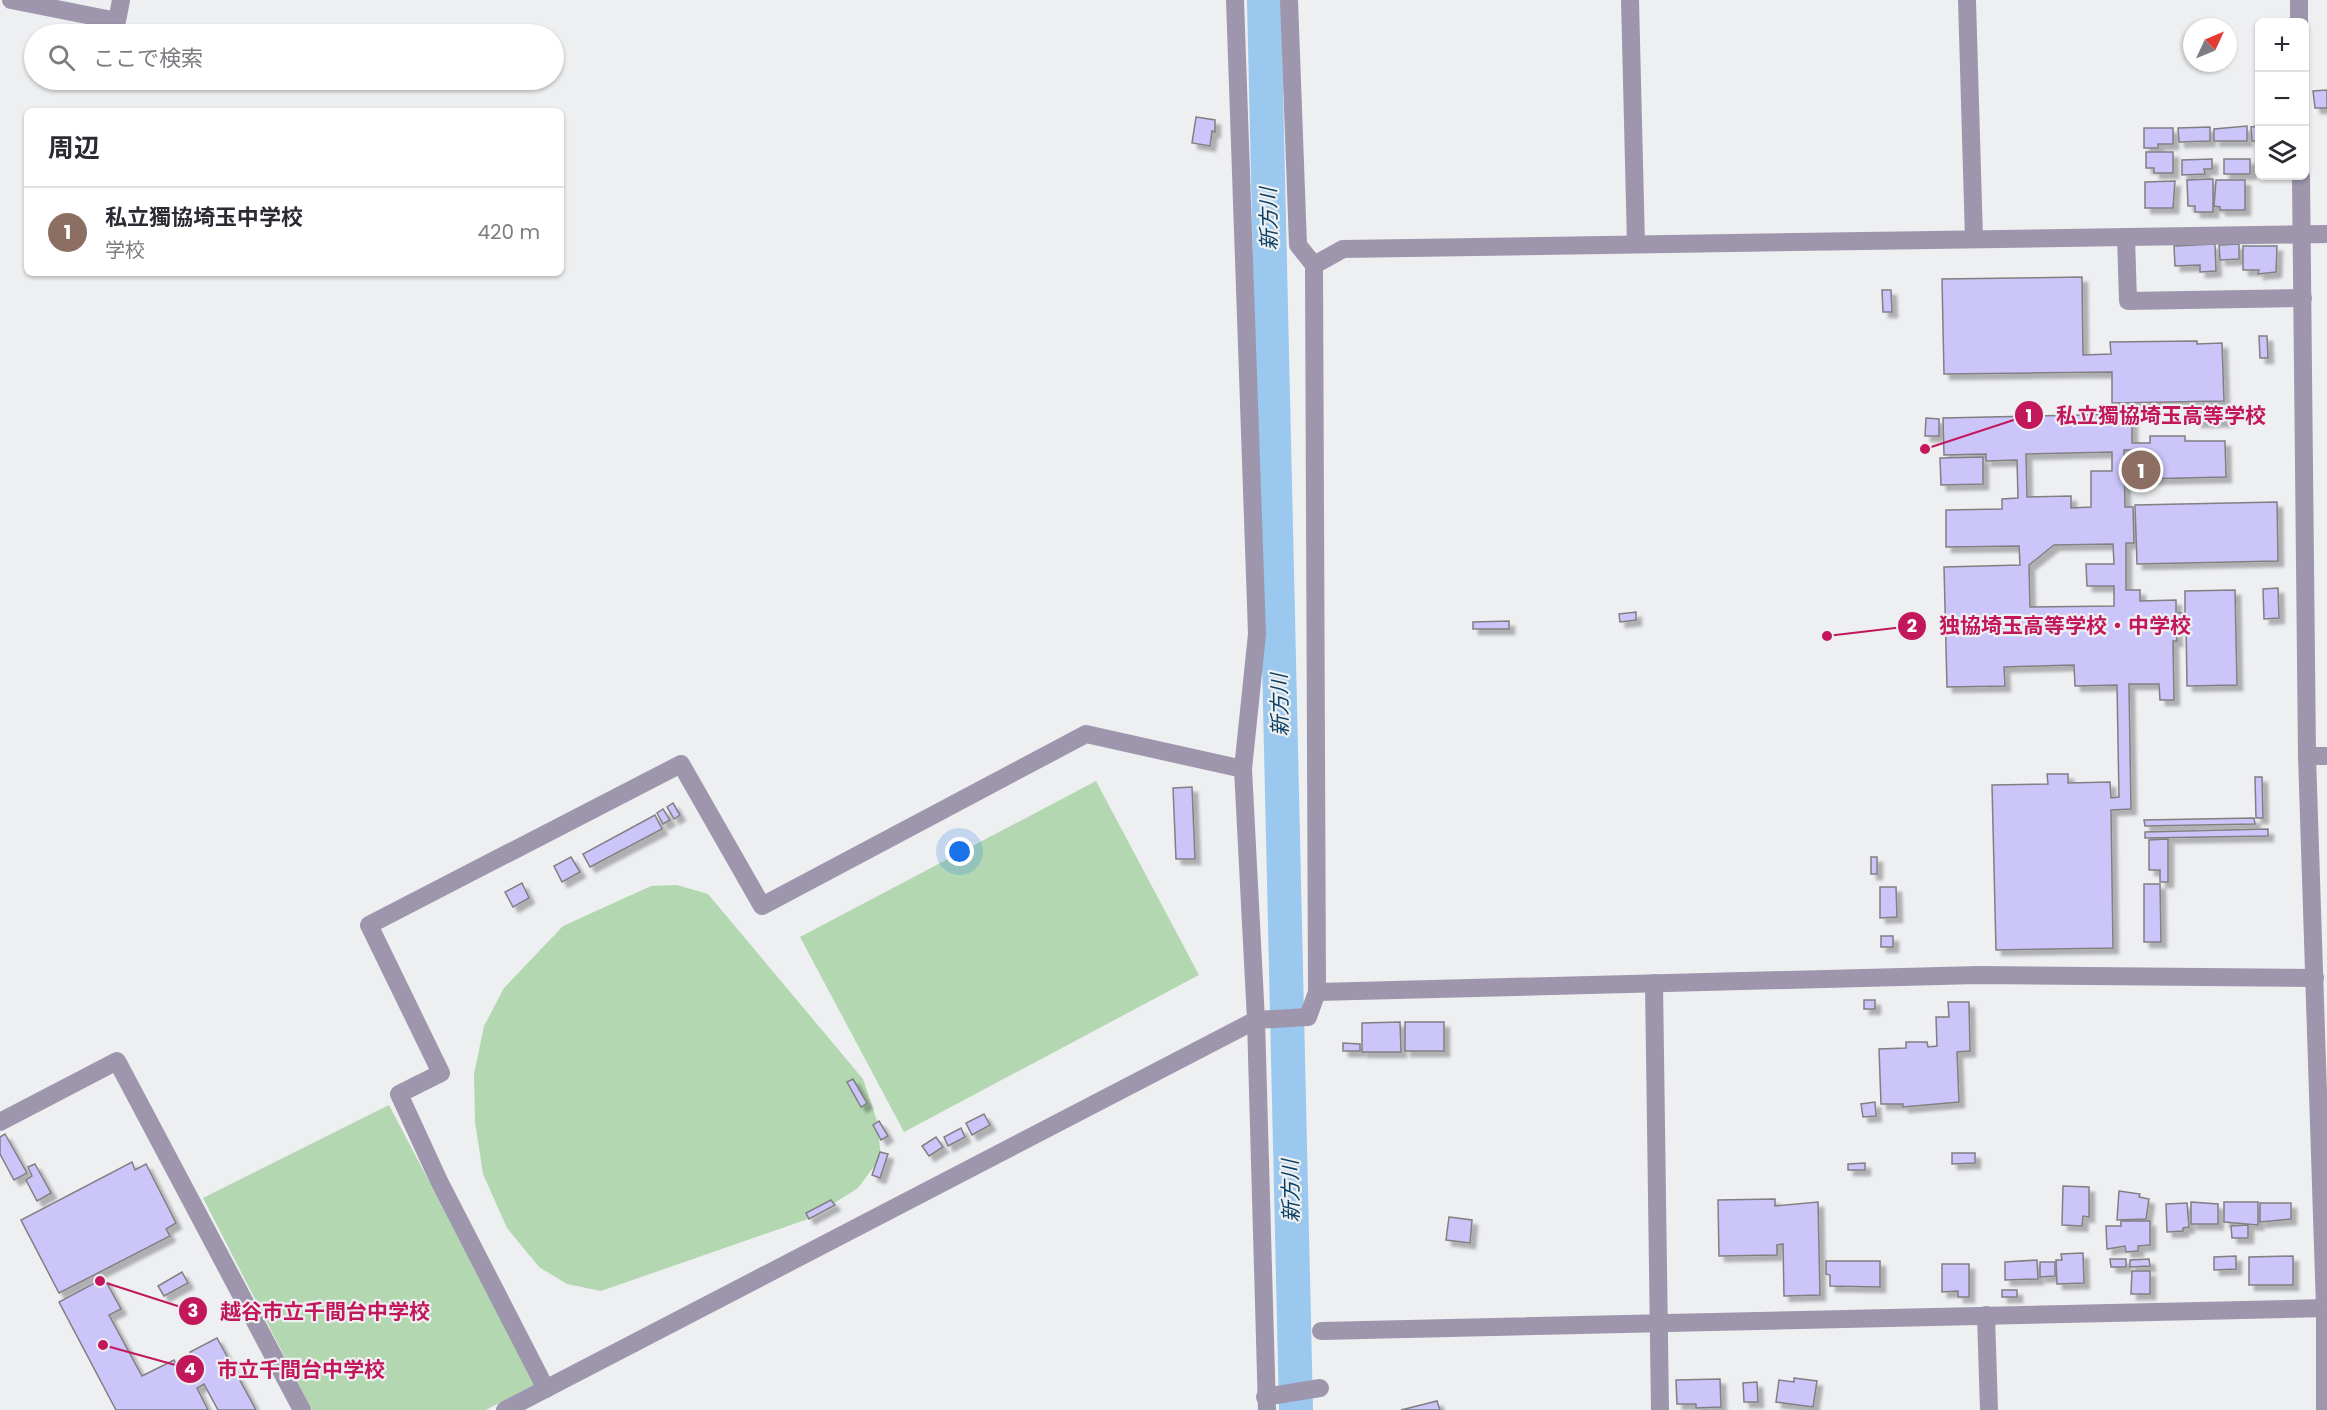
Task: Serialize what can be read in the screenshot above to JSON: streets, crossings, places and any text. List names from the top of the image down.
{
  "water": ["新方川"],
  "places": [
    "私立獨協埼玉高等学校",
    "独協埼玉高等学校・中学校",
    "越谷市立千間台中学校",
    "市立千間台中学校"
  ],
  "north": "top right",
  "page": {
    "map_buttons": ["+", "−"],
    "search": "ここで検索",
    "heading": "周辺",
    "list": [
      {
        "mark": "1",
        "name": "私立獨協埼玉中学校",
        "note": "学校",
        "value": "420 m"
      }
    ],
    "pins": "1"
  }
}
